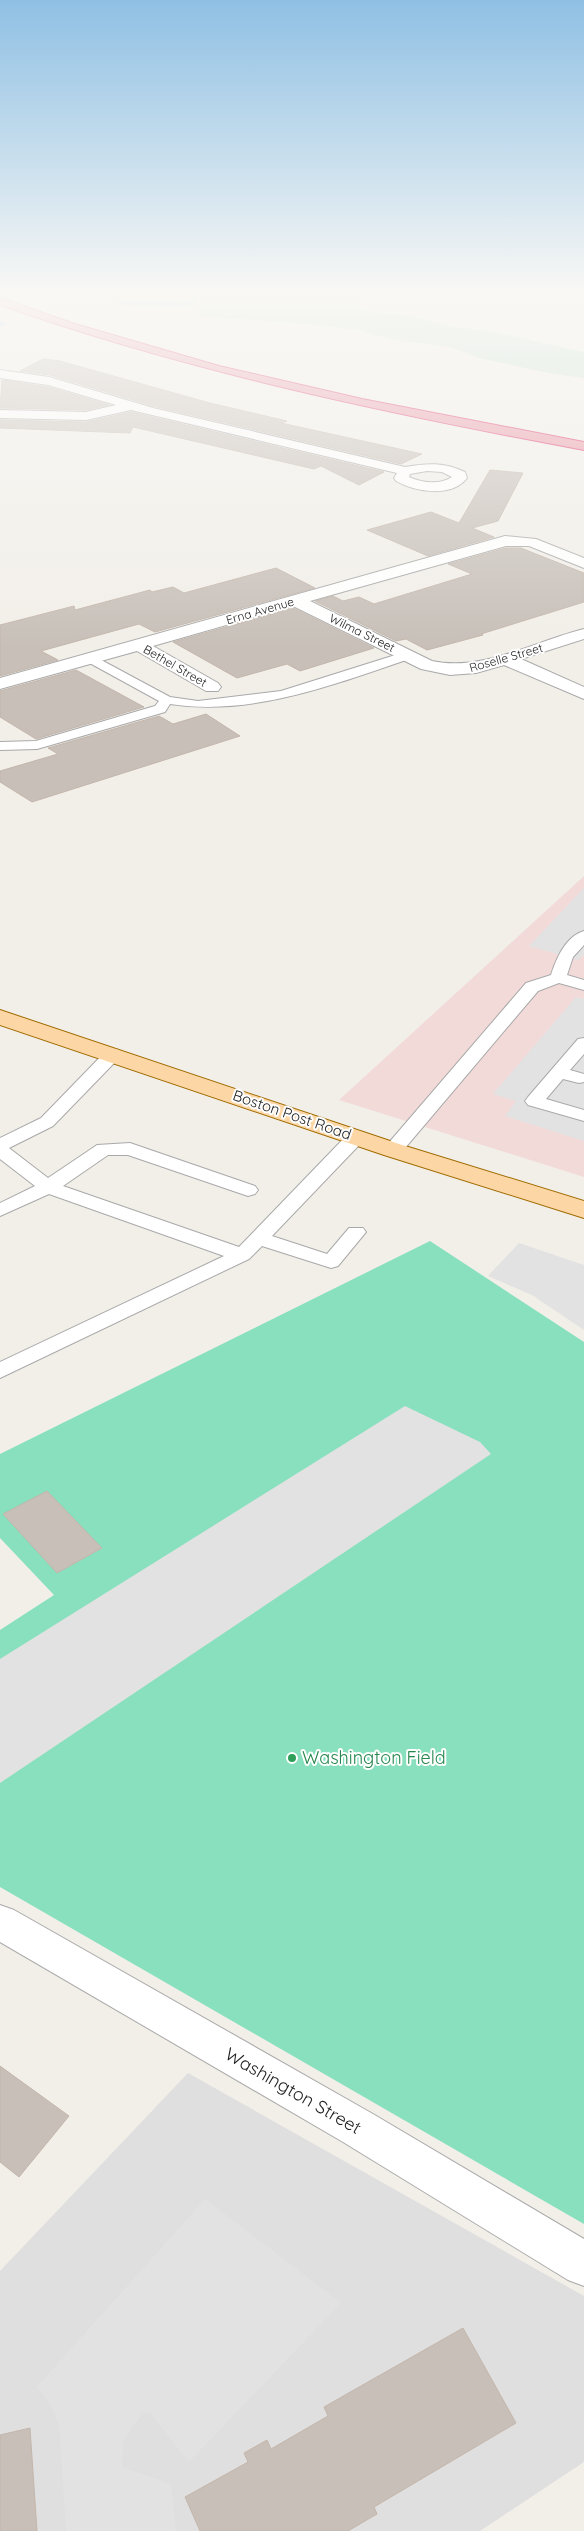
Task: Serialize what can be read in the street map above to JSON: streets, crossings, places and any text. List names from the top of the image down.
{
  "streets": {
    "main road": ["Boston Post Road"],
    "street": [
      "Erna Avenue",
      "Wilma Street",
      "Roselle Street",
      "Bethel Street",
      "Washington Street"
    ]
  },
  "crossings": [
    ["Erna Avenue", "Wilma Street"],
    ["Erna Avenue", "Bethel Street"],
    ["Wilma Street", "Roselle Street"]
  ],
  "places": ["Washington Field"]
}
